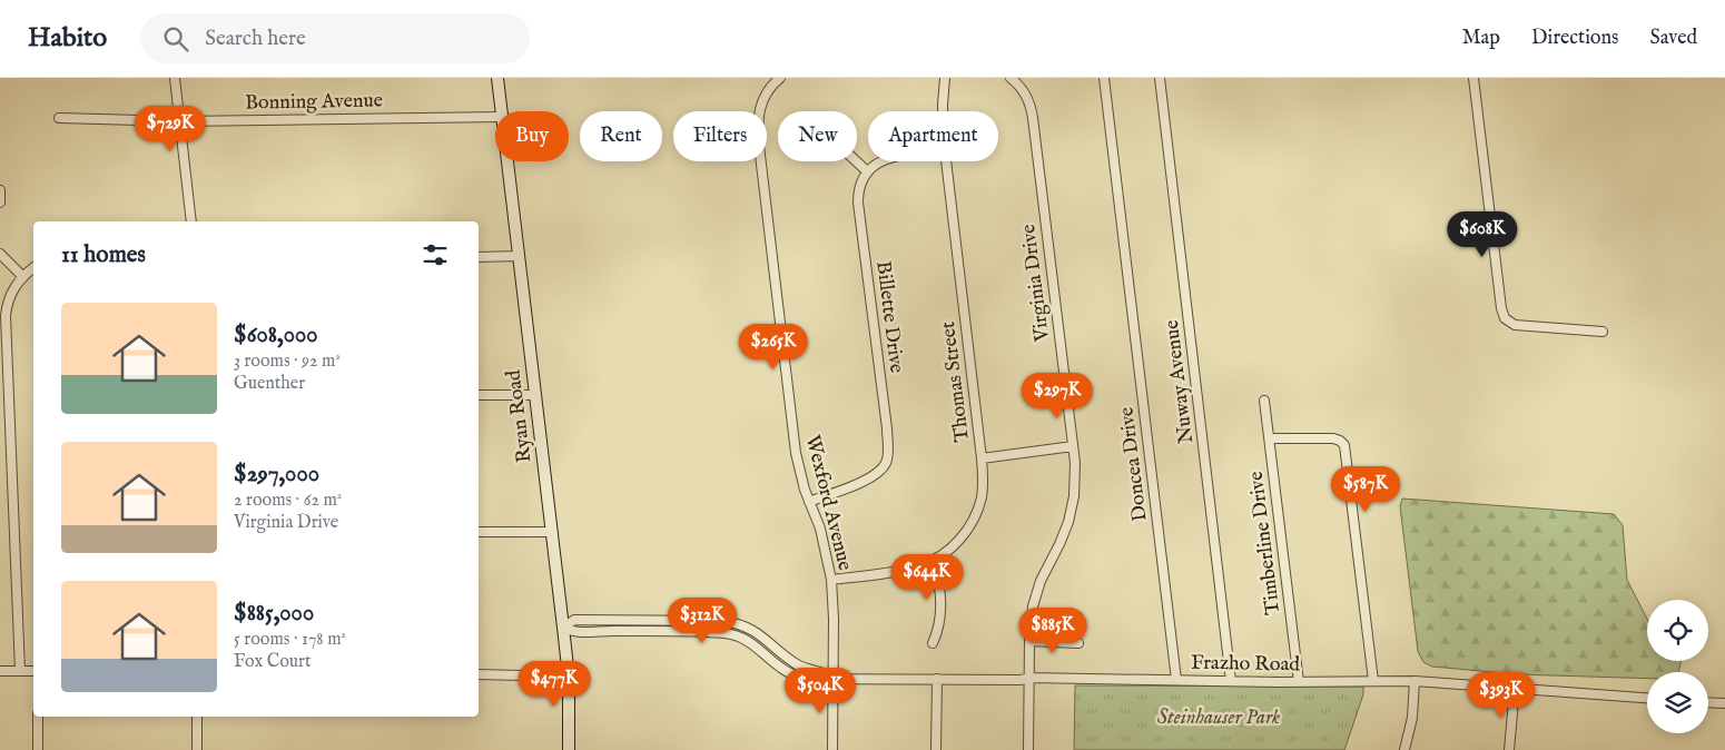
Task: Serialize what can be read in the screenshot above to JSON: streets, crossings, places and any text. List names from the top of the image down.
{
  "streets": {
    "main road": ["Ryan Road"],
    "street": [
      "Bonning Avenue",
      "Virginia Drive",
      "Billette Drive",
      "Thomas Street",
      "Nuway Avenue",
      "Doncea Drive",
      "Wexford Avenue",
      "Timberline Drive",
      "Frazho Road"
    ]
  },
  "crossings": [
    ["Virginia Drive", "Frazho Road"],
    ["Billette Drive", "Wexford Avenue"],
    ["Thomas Street", "Wexford Avenue"],
    ["Nuway Avenue", "Frazho Road"],
    ["Ryan Road", "Frazho Road"],
    ["Doncea Drive", "Frazho Road"],
    ["Wexford Avenue", "Frazho Road"],
    ["Timberline Drive", "Frazho Road"]
  ],
  "parks": ["Steinhauser Park"],
  "page": {
    "header": "Habito",
    "search": "Search here",
    "nav": ["Map", "Directions", "Saved"],
    "price": [
      "$729K",
      "$608K",
      "$265K",
      "$297K",
      "$587K",
      "$644K",
      "$312K",
      "$885K",
      "$477K",
      "$504K",
      "$393K"
    ],
    "chip": [
      "Buy",
      "Rent",
      "Filters",
      "New",
      "Apartment"
    ],
    "heading": "11 homes",
    "list": [
      {
        "name": "$608,000",
        "note": "3 rooms · 92 m² · Guenther"
      },
      {
        "name": "$297,000",
        "note": "2 rooms · 62 m² · Virginia Drive"
      },
      {
        "name": "$885,000",
        "note": "5 rooms · 178 m² · Fox Court"
      }
    ]
  }
}
